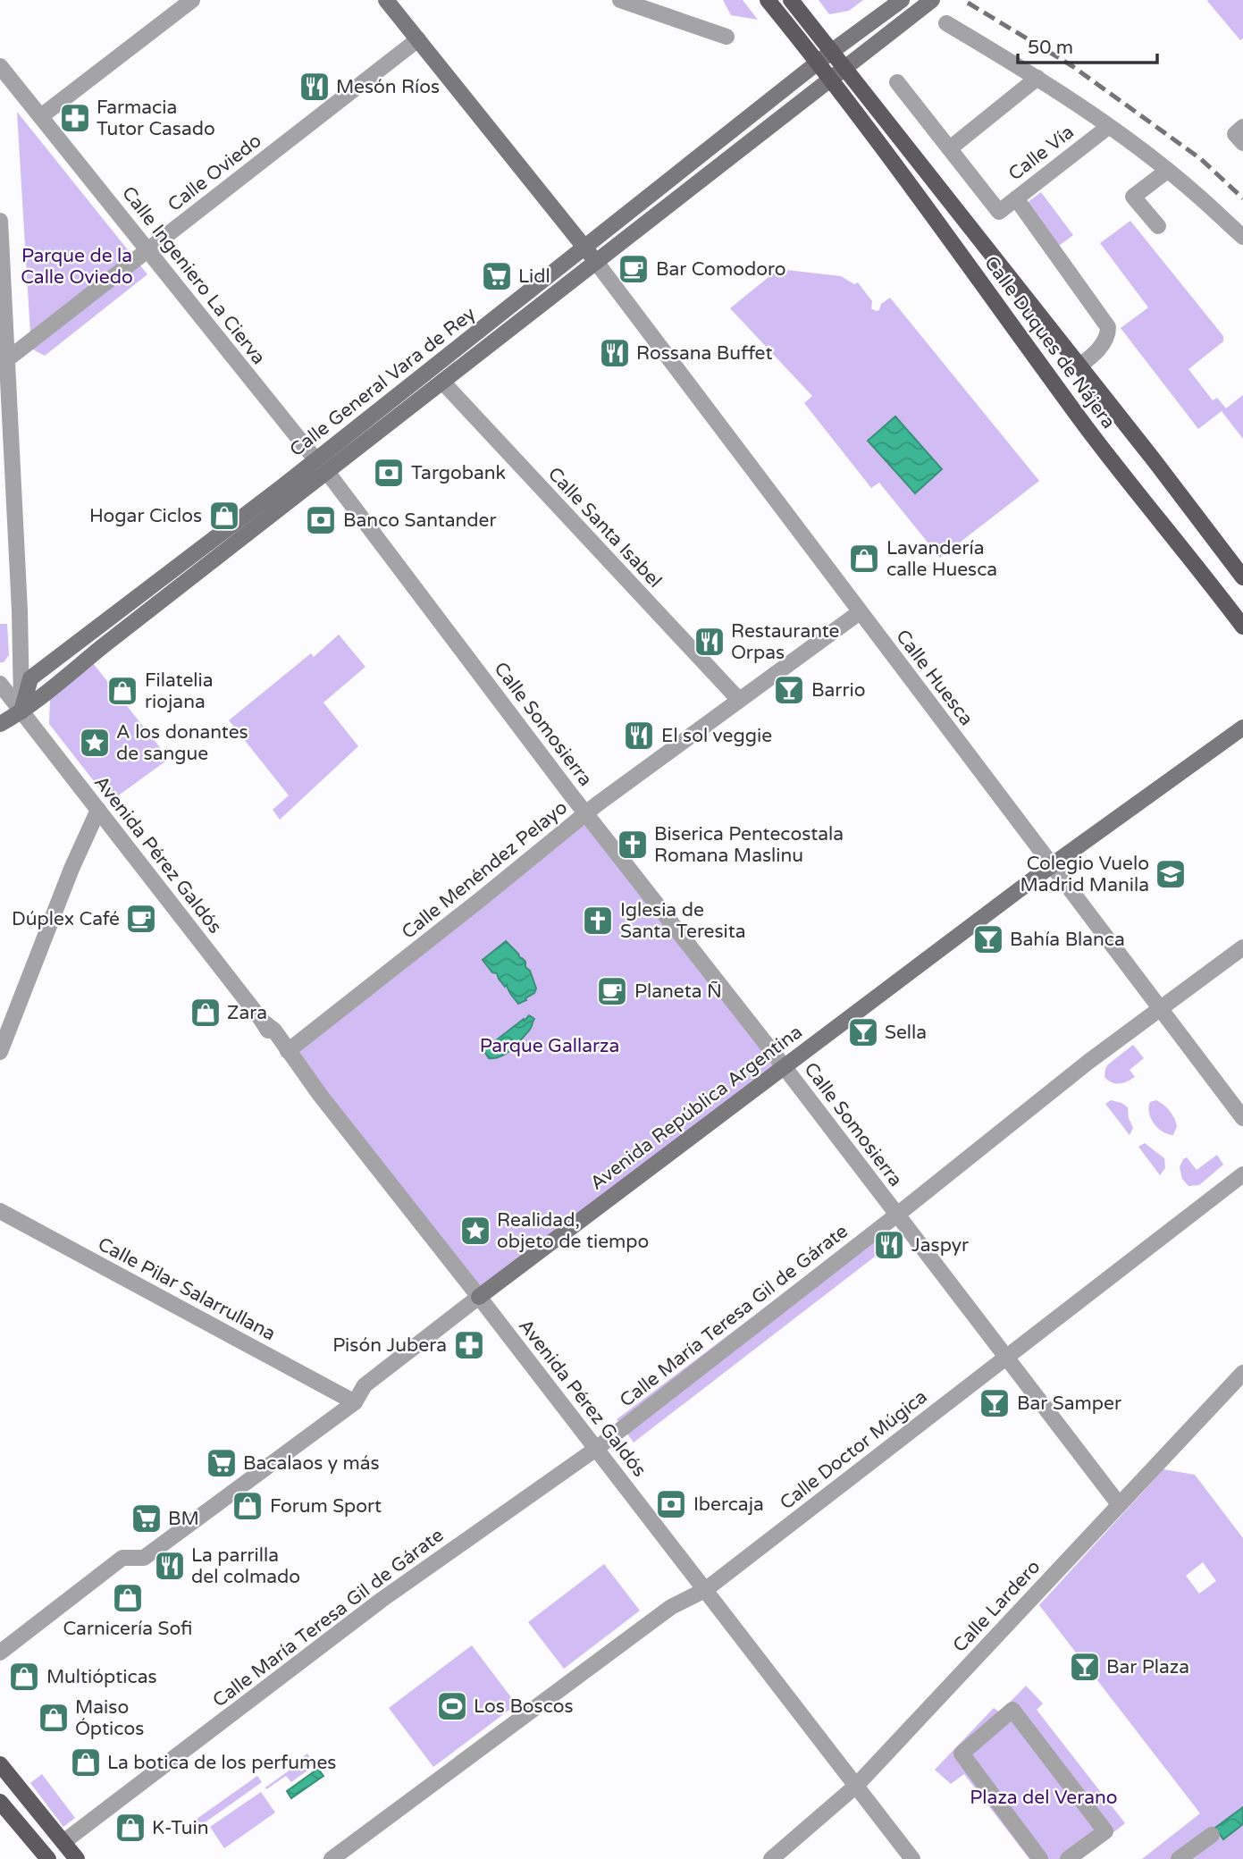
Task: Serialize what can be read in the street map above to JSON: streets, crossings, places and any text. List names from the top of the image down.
{
  "streets": {
    "main road": ["Calle Duques de Nájera", "Calle General Vara de Rey", "Avenida República Argentina"],
    "street": [
      "Calle Vía",
      "Calle Oviedo",
      "Calle Ingeniero La Cierva",
      "Calle Santa Isabel",
      "Calle Huesca",
      "Calle Somosierra",
      "Avenida Pérez Galdós",
      "Calle Menéndez Pelayo",
      "Calle Pilar Salarrullana",
      "Calle María Teresa Gil de Gárate",
      "Calle Doctor Múgica",
      "Calle Lardero"
    ]
  },
  "crossings": [
    ["Calle Vía", "Calle Duques de Nájera"],
    ["Calle Oviedo", "Calle Ingeniero La Cierva"],
    ["Calle Ingeniero La Cierva", "Calle General Vara de Rey"],
    ["Calle Duques de Nájera", "Calle General Vara de Rey"],
    ["Calle General Vara de Rey", "Calle Santa Isabel"],
    ["Calle General Vara de Rey", "Calle Huesca"],
    ["Calle General Vara de Rey", "Calle Somosierra"],
    ["Calle General Vara de Rey", "Avenida Pérez Galdós"],
    ["Calle Santa Isabel", "Calle Menéndez Pelayo"],
    ["Calle Huesca", "Calle Menéndez Pelayo"],
    ["Calle Huesca", "Avenida República Argentina"],
    ["Calle Huesca", "Calle María Teresa Gil de Gárate"],
    ["Calle Somosierra", "Calle Menéndez Pelayo"],
    ["Calle Somosierra", "Avenida República Argentina"],
    ["Calle Somosierra", "Calle María Teresa Gil de Gárate"],
    ["Calle Somosierra", "Calle Doctor Múgica"],
    ["Calle Somosierra", "Calle Lardero"],
    ["Avenida Pérez Galdós", "Calle Menéndez Pelayo"],
    ["Avenida Pérez Galdós", "Avenida República Argentina"],
    ["Avenida Pérez Galdós", "Calle María Teresa Gil de Gárate"],
    ["Avenida Pérez Galdós", "Calle Doctor Múgica"],
    ["Avenida Pérez Galdós", "Calle Lardero"],
    ["Avenida República Argentina", "Calle Pilar Salarrullana"]
  ],
  "parks": ["Parque de la Calle Oviedo", "Parque Gallarza", "Plaza del Verano"],
  "places": {
    "restaurant": [
      "Mesón Ríos",
      "Rossana Buffet",
      "Restaurante Orpas",
      "El sol veggie",
      "Jaspyr",
      "La parrilla del colmado"
    ],
    "pharmacy": ["Farmacia Tutor Casado", "Pisón Jubera"],
    "cafe": ["Bar Comodoro", "Dúplex Café", "Planeta Ñ"],
    "supermarket": ["Lidl", "Bacalaos y más", "BM"],
    "bank": ["Targobank", "Banco Santander", "Ibercaja"],
    "shop": [
      "Hogar Ciclos",
      "Lavandería calle Huesca",
      "Filatelia riojana",
      "Zara",
      "Forum Sport",
      "Carnicería Sofi",
      "Multiópticas",
      "Maiso Ópticos",
      "La botica de los perfumes",
      "K-Tuin"
    ],
    "bar": [
      "Barrio",
      "Bahía Blanca",
      "Sella",
      "Bar Samper",
      "Bar Plaza"
    ],
    "place": ["A los donantes de sangue", "Realidad, objeto de tiempo"],
    "church": ["Biserica Pentecostala Romana Maslinu", "Iglesia de Santa Teresita"],
    "school or university": ["Colegio Vuelo Madrid Manila"],
    "sports": ["Los Boscos"]
  },
  "scale_bar": "50 m"
}
